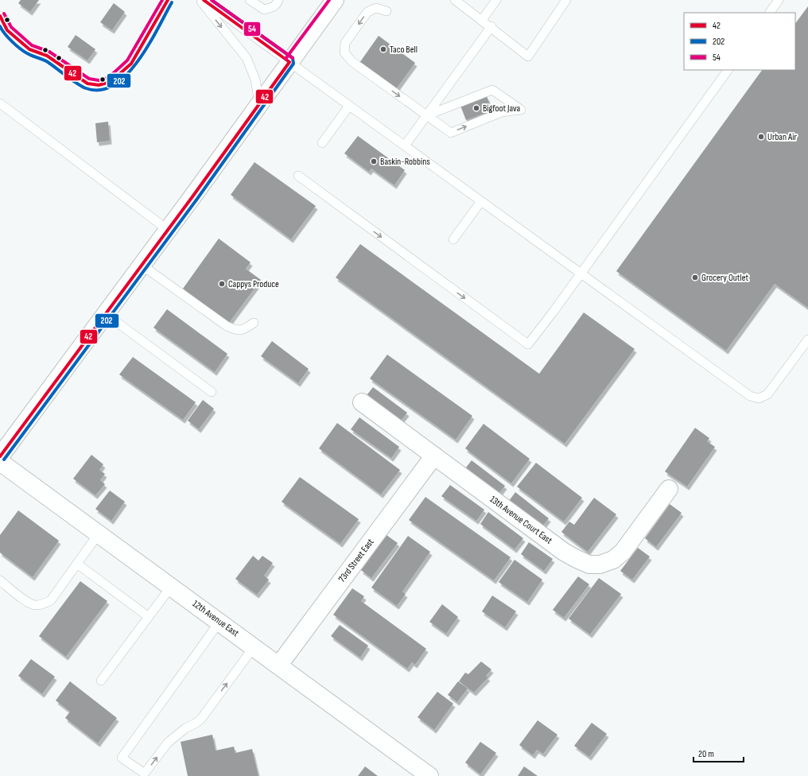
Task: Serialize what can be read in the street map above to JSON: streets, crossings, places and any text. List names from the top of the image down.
{
  "streets": {
    "street": ["13th Avenue Court East", "73rd Street East", "12th Avenue East"]
  },
  "crossings": [
    ["13th Avenue Court East", "73rd Street East"],
    ["73rd Street East", "12th Avenue East"]
  ],
  "places": [
    "Taco Bell",
    "Bigfoot Java",
    "Urban Air",
    "Baskin-Robbins",
    "Grocery Outlet",
    "Cappys Produce"
  ],
  "lines": ["transit line 42", "transit line 202", "transit line 54"],
  "legend": ["42", "202", "54"],
  "scale_bar": "20 m"
}
